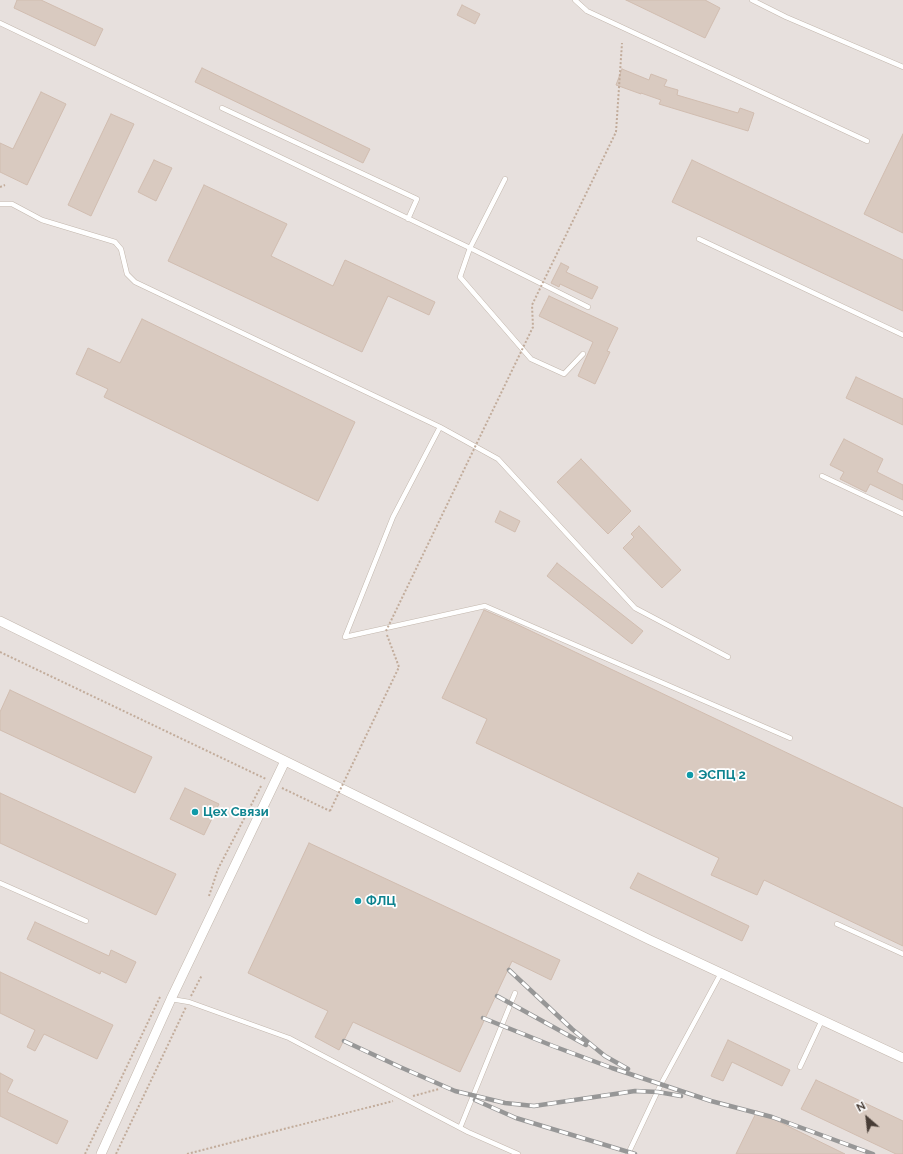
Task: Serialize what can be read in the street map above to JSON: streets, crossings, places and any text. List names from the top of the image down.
{
  "places": ["ЭСПЦ 2", "Цех Связи", "ФЛЦ"],
  "north": "top left"
}
